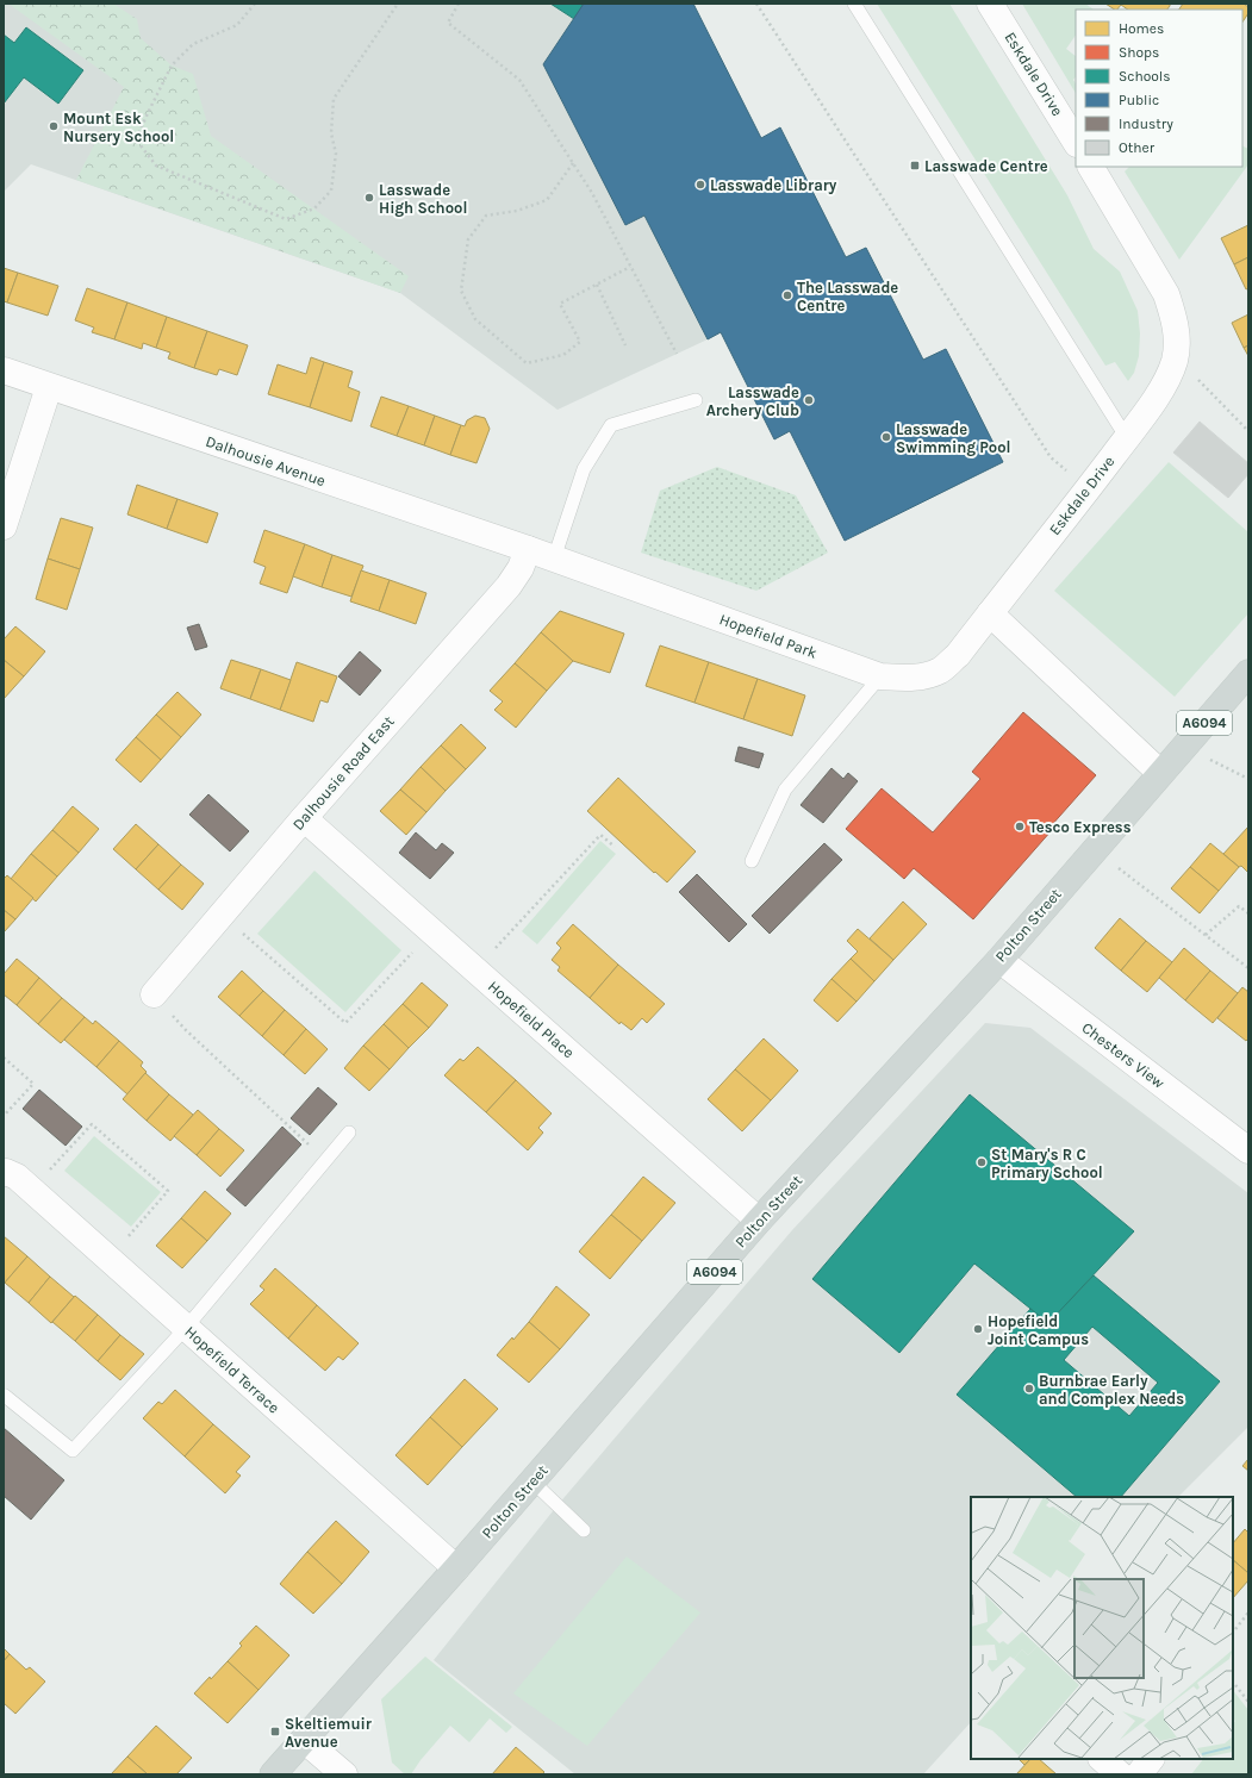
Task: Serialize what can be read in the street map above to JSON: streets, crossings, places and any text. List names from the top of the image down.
{
  "streets": {
    "main road": ["A6094", "Polton Street"],
    "street": [
      "Eskdale Drive",
      "Dalhousie Avenue",
      "Hopefield Park",
      "Dalhousie Road East",
      "Hopefield Place",
      "Chesters View",
      "Hopefield Terrace"
    ]
  },
  "crossings": [
    ["Eskdale Drive", "Hopefield Park"],
    ["Dalhousie Avenue", "Hopefield Park"],
    ["Dalhousie Avenue", "Dalhousie Road East"],
    ["Hopefield Park", "Dalhousie Road East"],
    ["Dalhousie Road East", "Hopefield Place"],
    ["Polton Street", "Hopefield Place"],
    ["Polton Street", "Chesters View"],
    ["Polton Street", "Hopefield Terrace"]
  ],
  "places": {
    "other": [
      "Mount Esk Nursery School",
      "Lasswade Library",
      "Lasswade High School",
      "The Lasswade Centre",
      "Lasswade Archery Club",
      "Lasswade Swimming Pool",
      "Tesco Express",
      "St Mary's R C Primary School",
      "Hopefield Joint Campus",
      "Burnbrae Early and Complex Needs"
    ],
    "transit": ["Lasswade Centre", "Skeltiemuir Avenue"]
  },
  "legend": [
    "Homes",
    "Shops",
    "Schools",
    "Public",
    "Industry",
    "Other"
  ]
}
